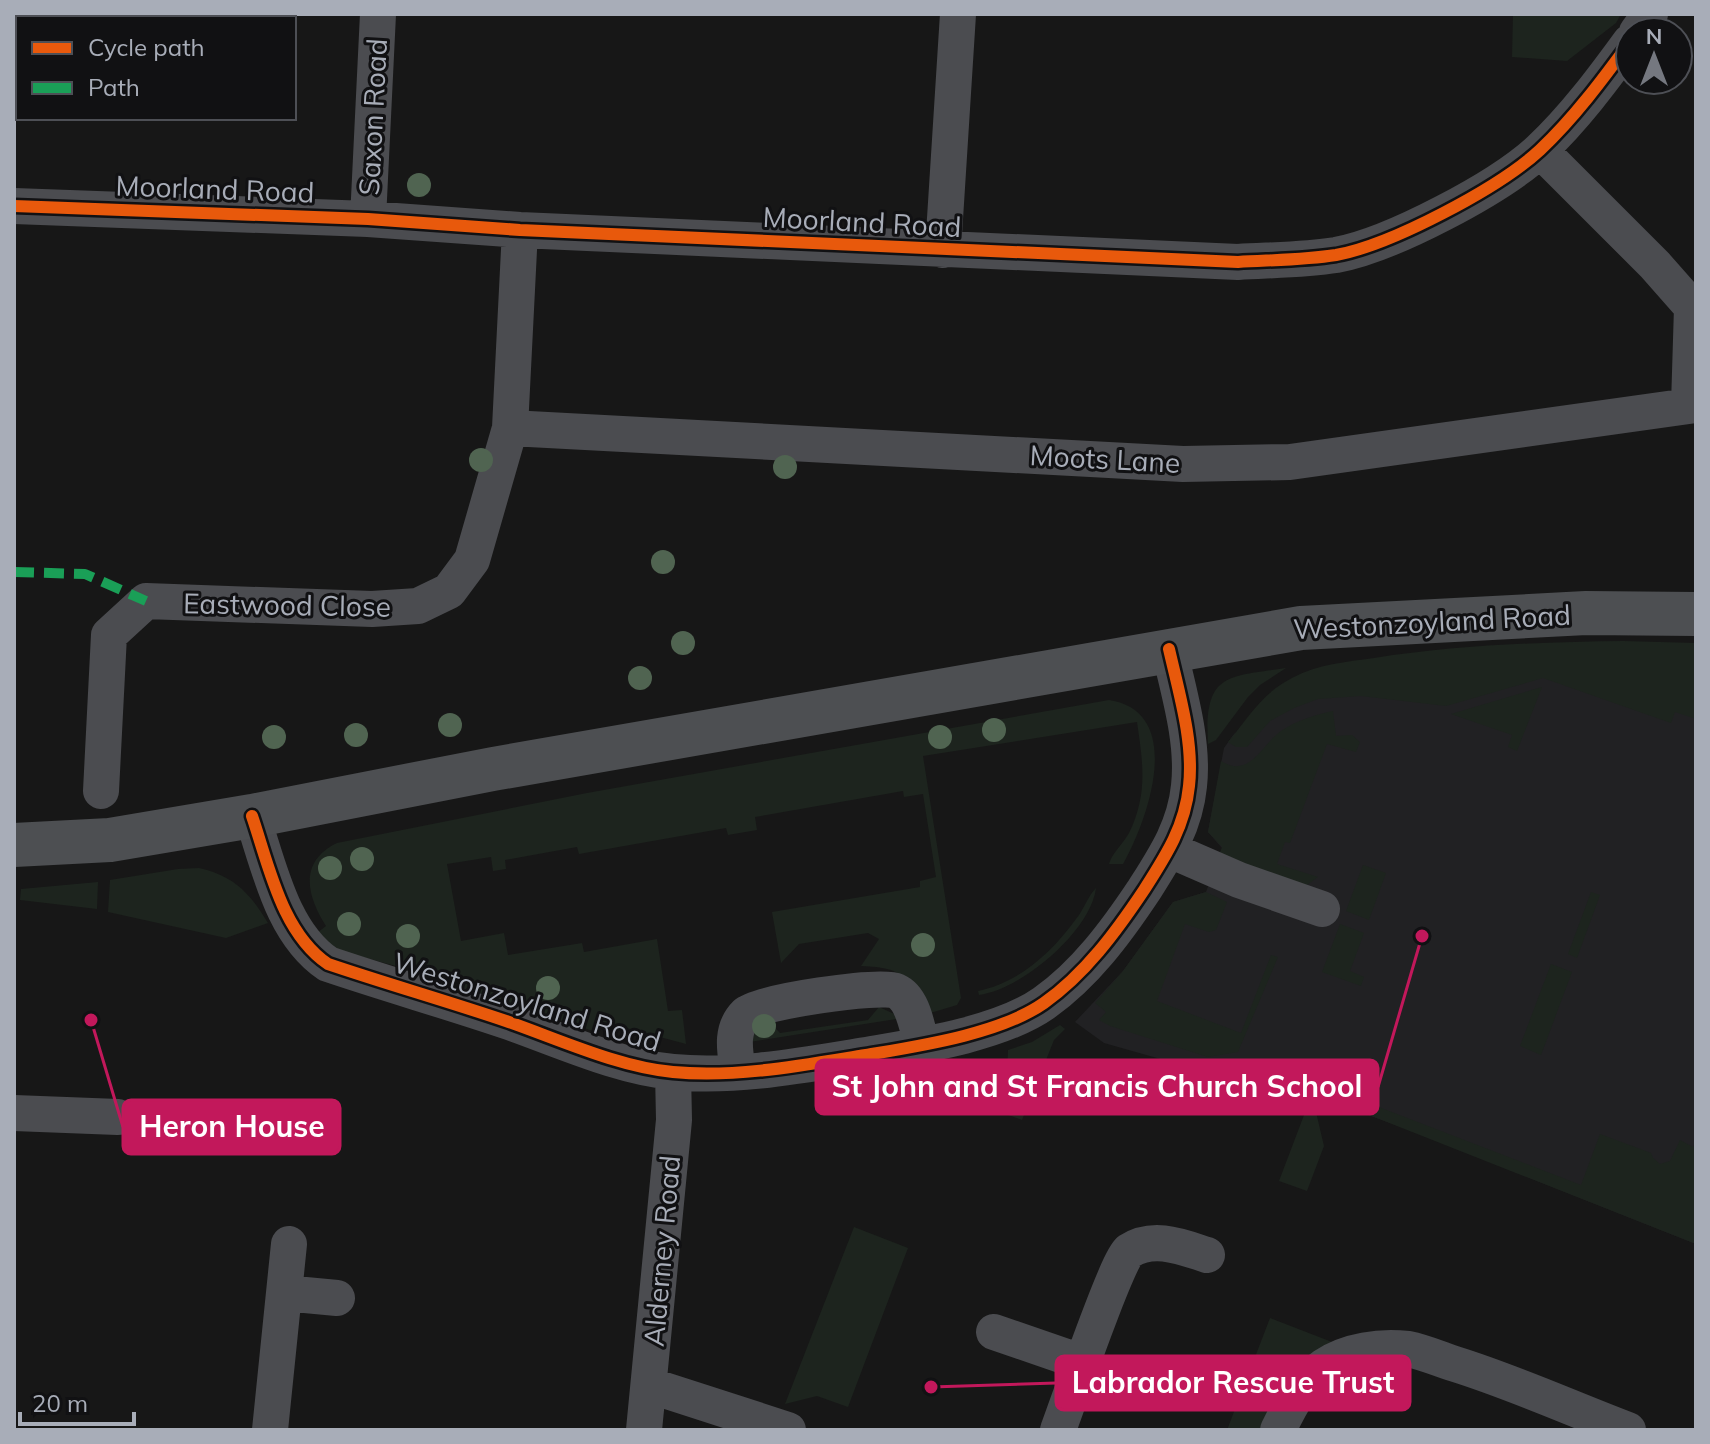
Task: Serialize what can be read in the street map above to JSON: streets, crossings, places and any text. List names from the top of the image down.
{
  "streets": {
    "main road": ["Westonzoyland Road"],
    "street": [
      "Saxon Road",
      "Moorland Road",
      "Moots Lane",
      "Eastwood Close",
      "Alderney Road"
    ]
  },
  "crossings": [
    ["Saxon Road", "Moorland Road"],
    ["Moorland Road", "Eastwood Close"],
    ["Moots Lane", "Eastwood Close"],
    ["Westonzoyland Road", "Alderney Road"]
  ],
  "places": ["St John and St Francis Church School", "Heron House", "Labrador Rescue Trust"],
  "legend": ["Cycle path", "Path"],
  "scale_bar": "20 m",
  "north": "top"
}
